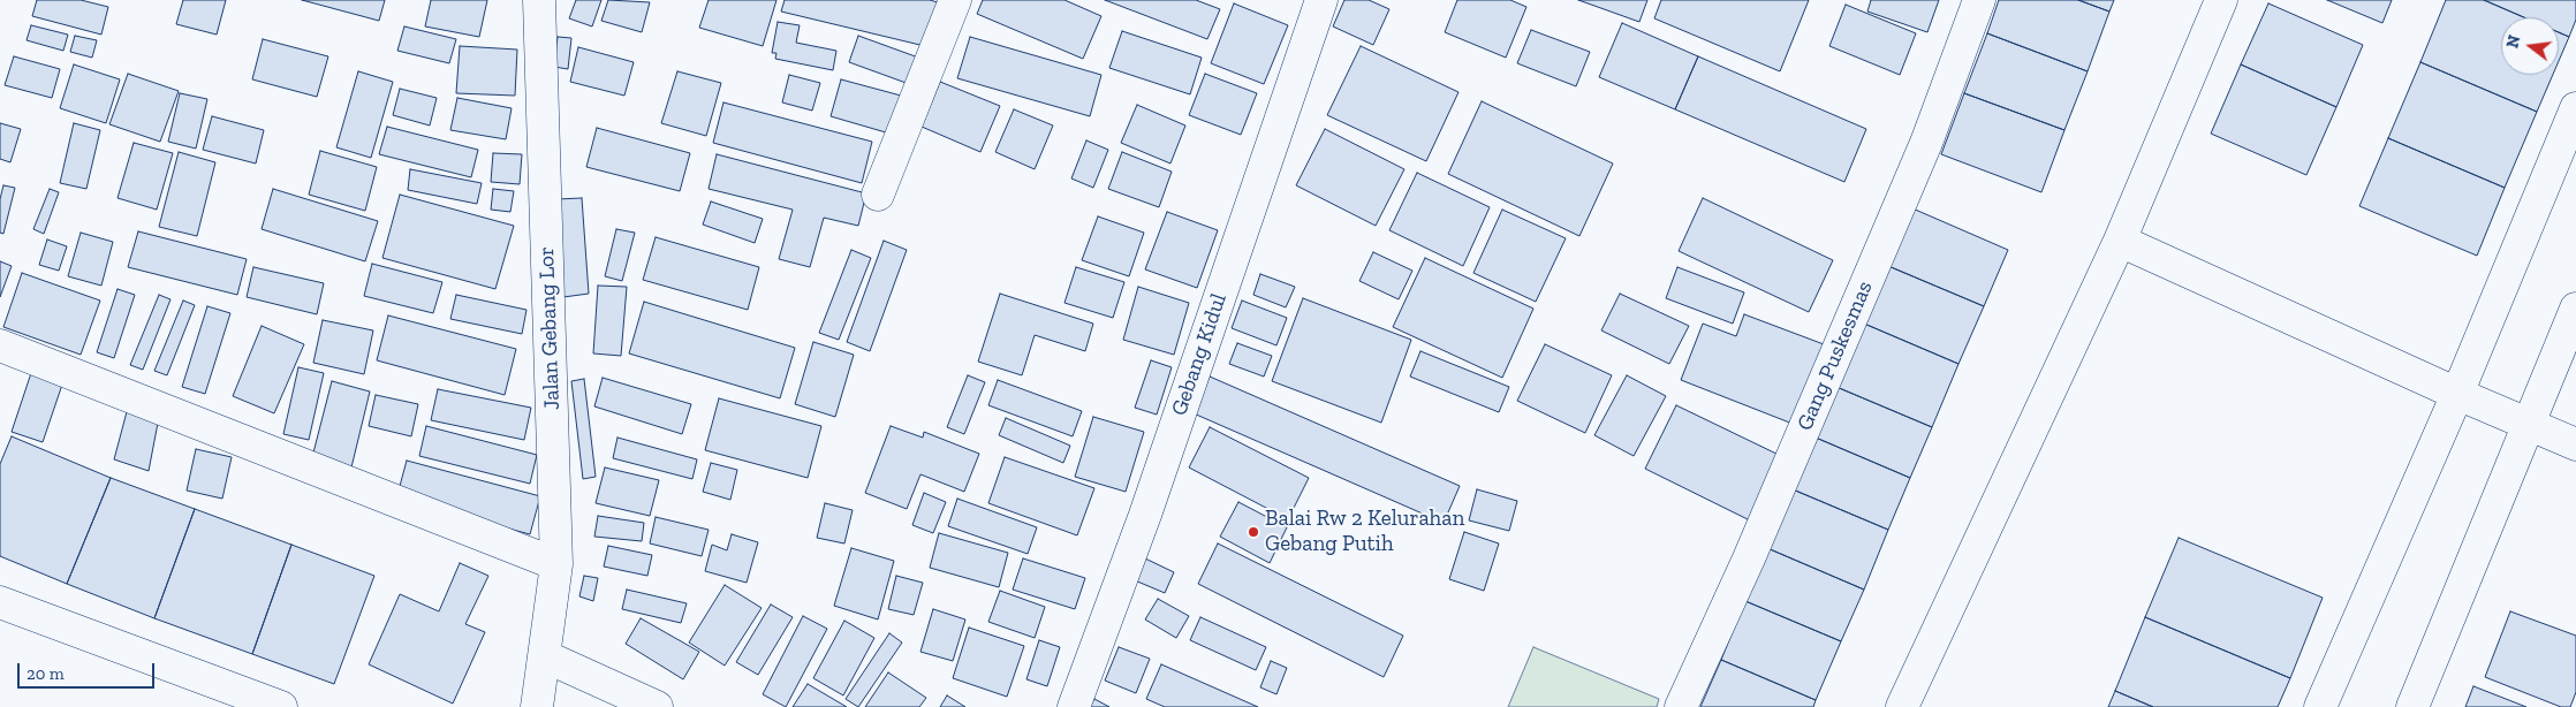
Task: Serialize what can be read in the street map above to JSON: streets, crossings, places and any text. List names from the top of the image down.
{
  "streets": {
    "street": ["Jalan Gebang Lor", "Gebang Kidul", "Gang Puskesmas"]
  },
  "places": ["Balai Rw 2 Kelurahan Gebang Putih"],
  "scale_bar": "20 m",
  "north": "left"
}
